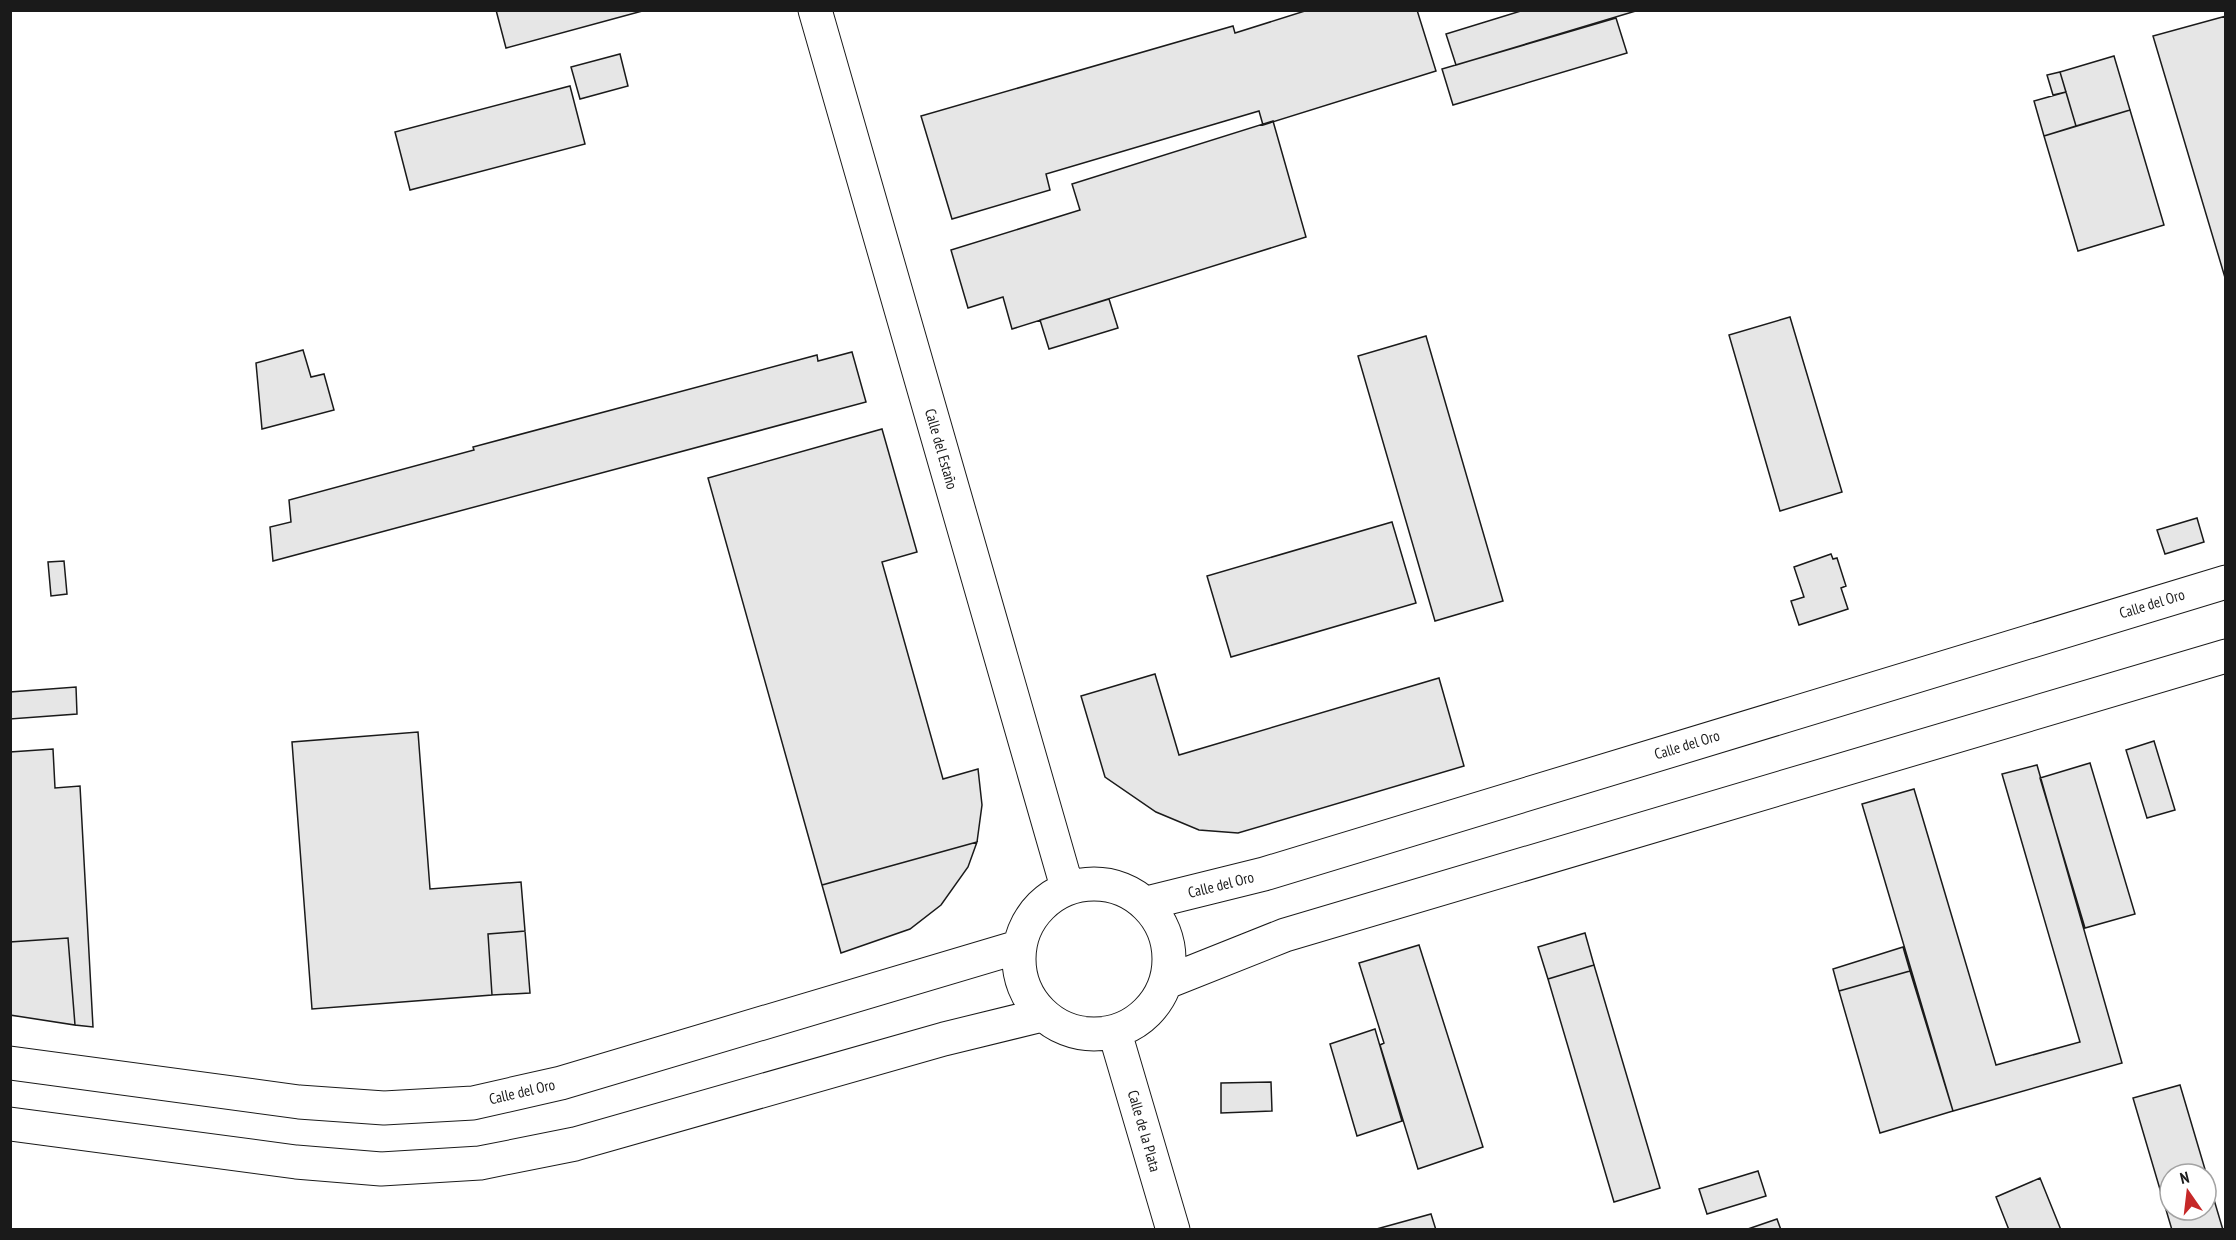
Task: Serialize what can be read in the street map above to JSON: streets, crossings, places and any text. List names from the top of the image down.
{
  "streets": {
    "street": ["Calle del Estaño", "Calle del Oro", "Calle de la Plata"]
  },
  "crossings": [
    ["Calle del Estaño", "Calle del Oro"],
    ["Calle del Estaño", "Calle de la Plata"],
    ["Calle del Oro", "Calle de la Plata"]
  ],
  "north": "top"
}
